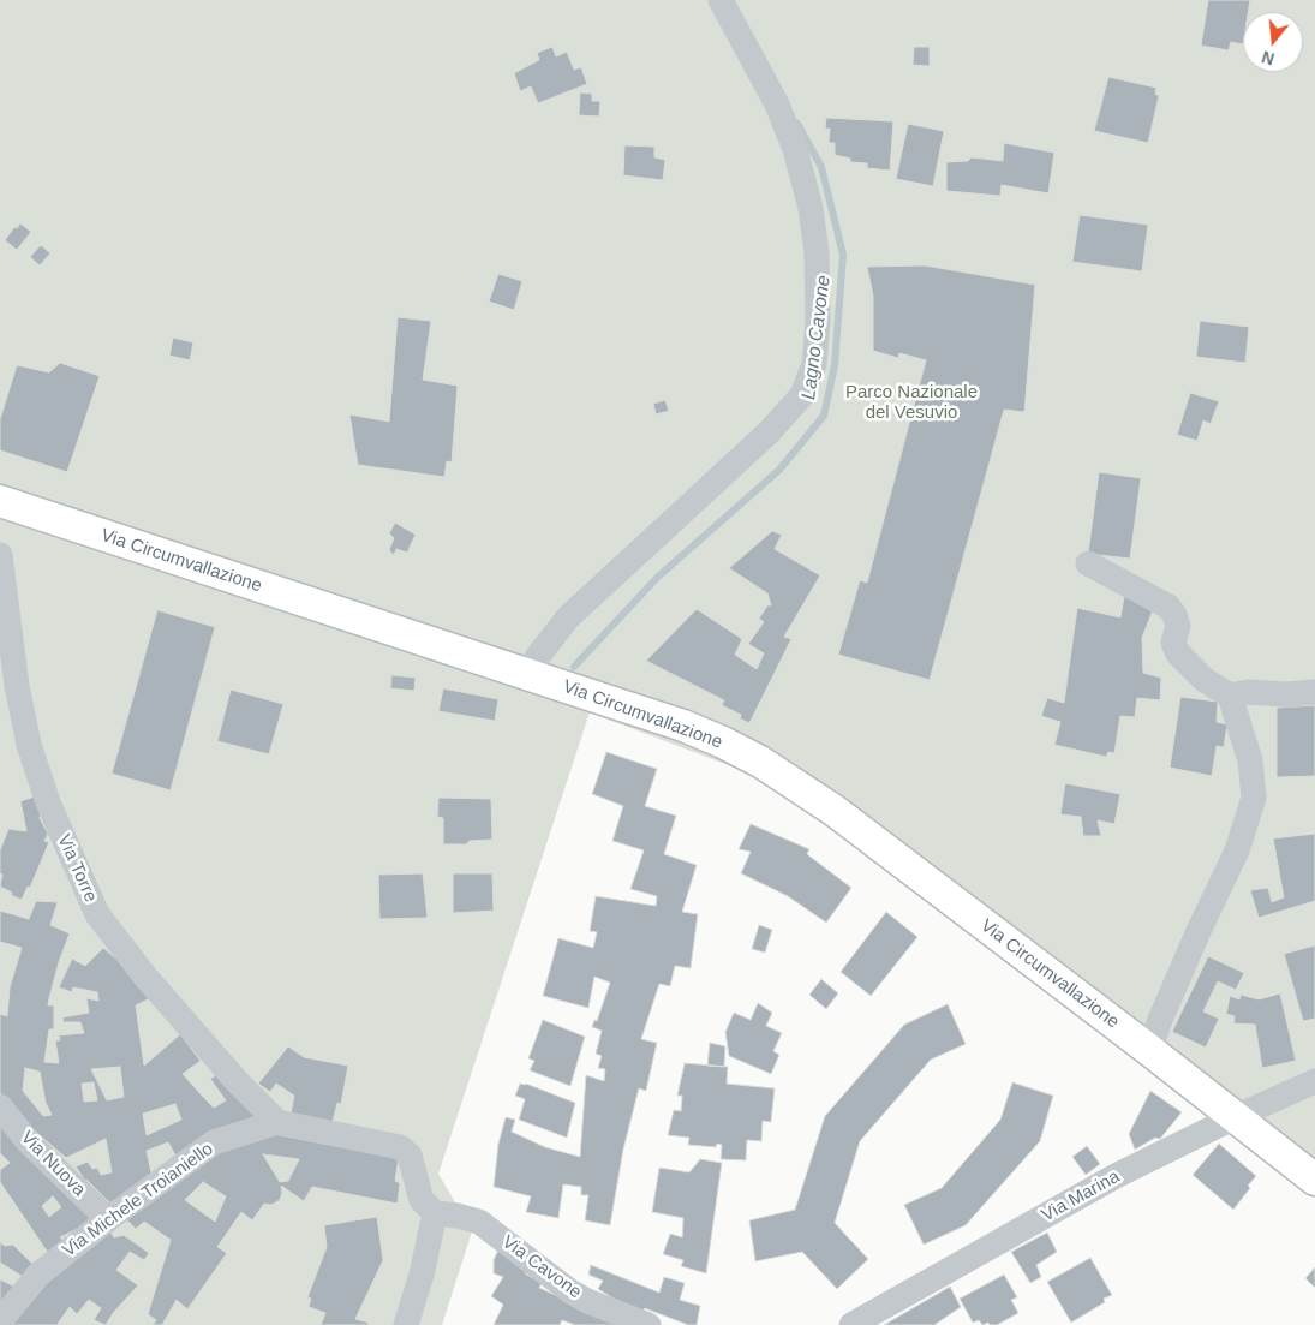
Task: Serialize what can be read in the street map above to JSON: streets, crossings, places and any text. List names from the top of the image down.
{
  "streets": {
    "main road": ["Via Circumvallazione"],
    "street": [
      "Via Torre",
      "Via Nuova",
      "Via Marina",
      "Via Michele Troianiello",
      "Via Cavone"
    ]
  },
  "crossings": [
    ["Via Circumvallazione", "Via Marina"],
    ["Via Torre", "Via Michele Troianiello"],
    ["Via Nuova", "Via Michele Troianiello"],
    ["Via Michele Troianiello", "Via Cavone"]
  ],
  "water": ["Lagno Cavone"],
  "parks": ["Parco Nazionale del Vesuvio"],
  "north": "bottom"
}
